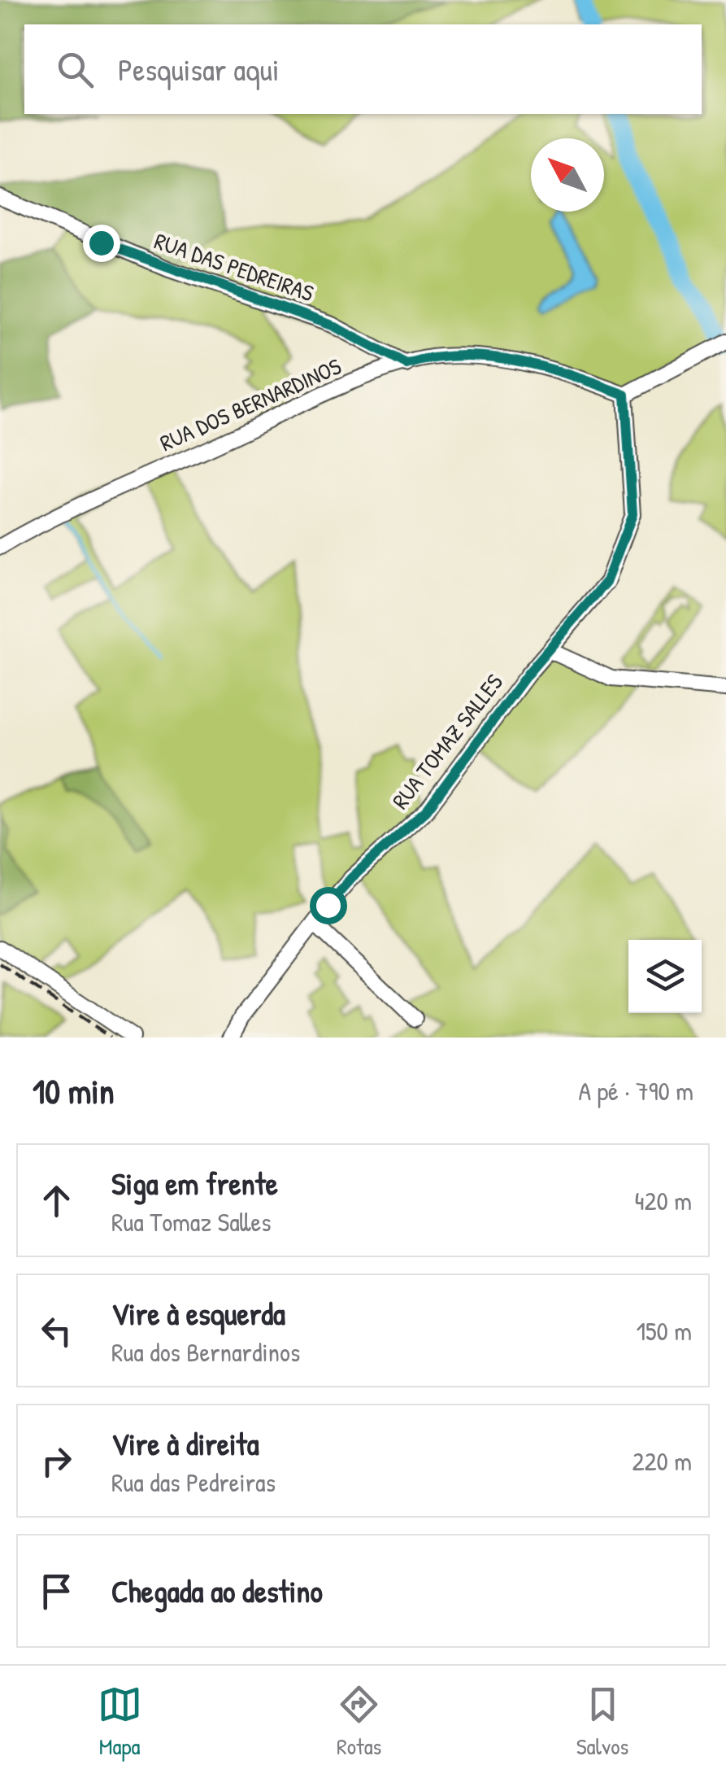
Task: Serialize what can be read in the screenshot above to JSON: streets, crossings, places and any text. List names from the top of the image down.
{
  "streets": {
    "street": ["RUA DAS PEDREIRAS", "RUA DOS BERNARDINOS", "RUA TOMAZ SALLES"]
  },
  "crossings": [
    ["RUA DAS PEDREIRAS", "RUA DOS BERNARDINOS"],
    ["RUA DOS BERNARDINOS", "RUA TOMAZ SALLES"]
  ],
  "north": "top left",
  "page": {
    "search": "Pesquisar aqui",
    "heading": ["10 min", "A pé · 790 m"],
    "list": [
      ["Siga em frente", "Rua Tomaz Salles", "420 m"],
      ["Vire à esquerda", "Rua dos Bernardinos", "150 m"],
      ["Vire à direita", "Rua das Pedreiras", "220 m"],
      "Chegada ao destino"
    ],
    "nav": ["Mapa", "Rotas", "Salvos"]
  }
}
